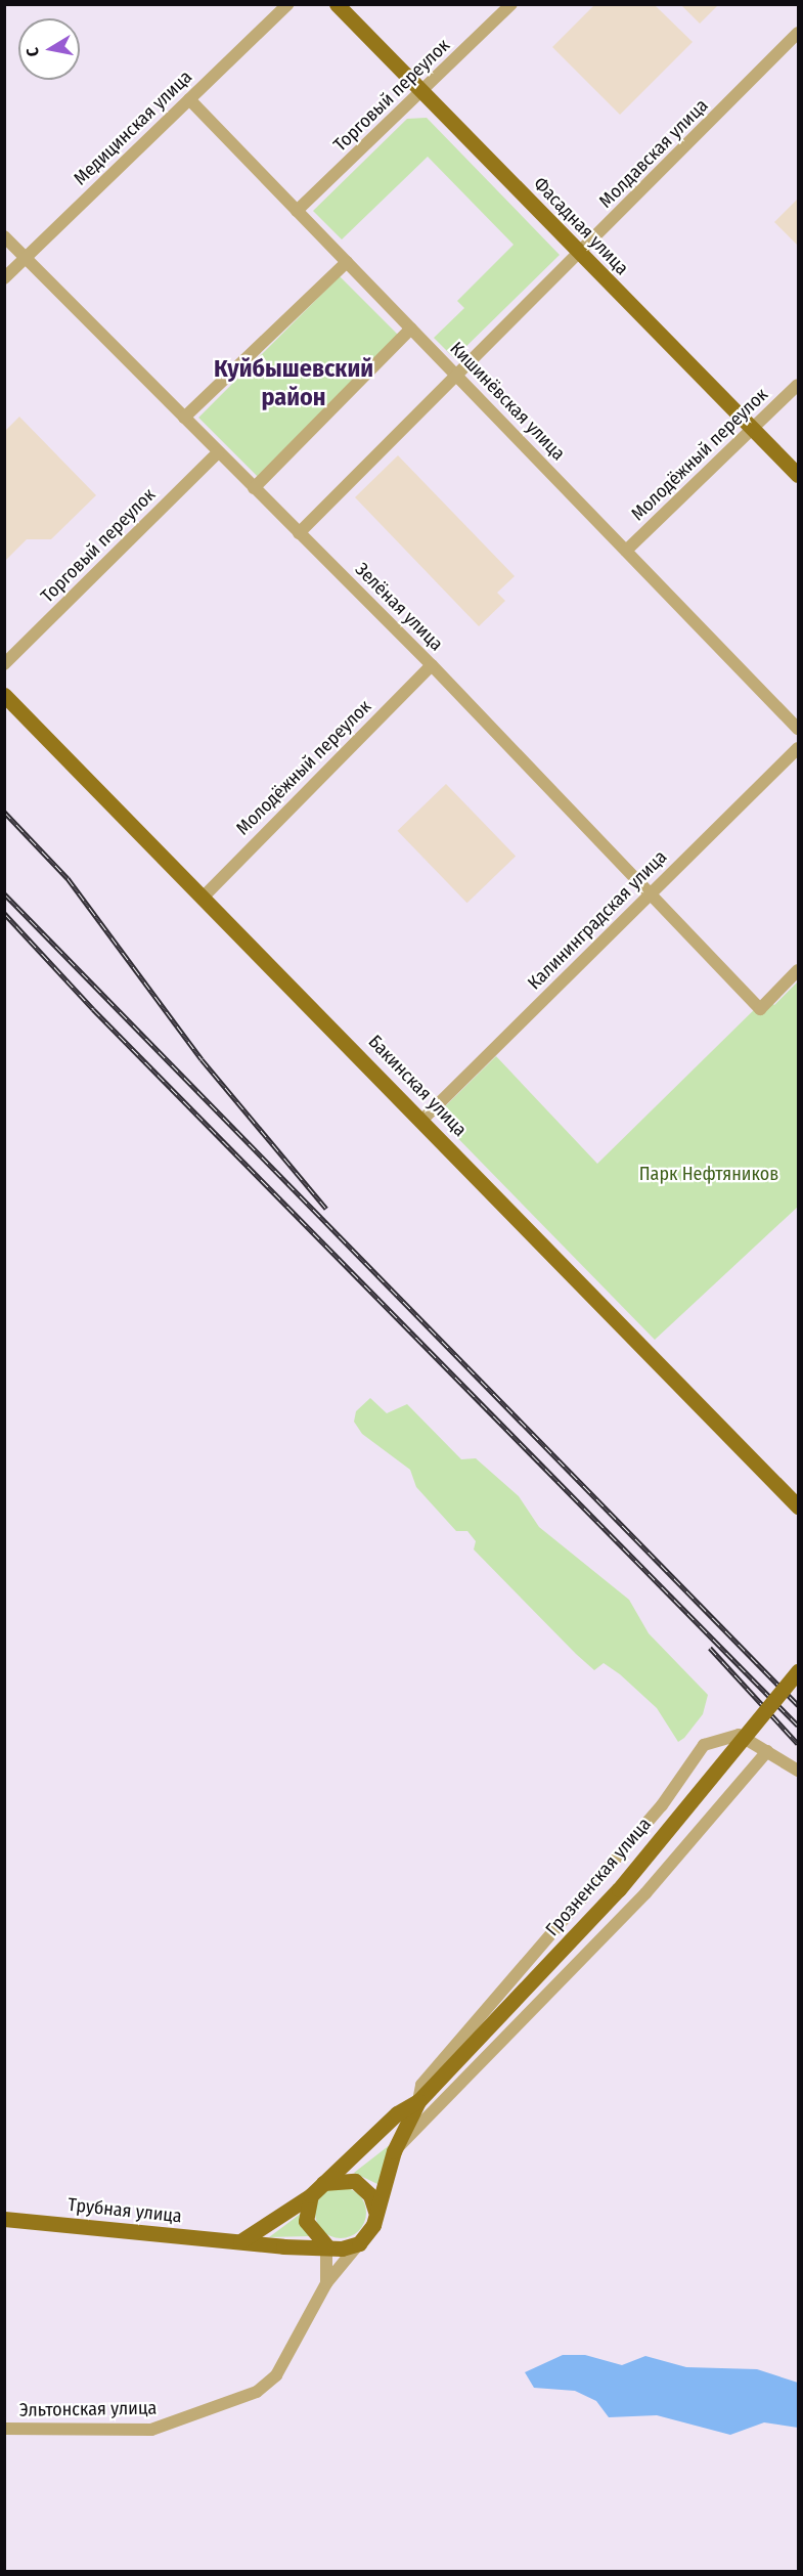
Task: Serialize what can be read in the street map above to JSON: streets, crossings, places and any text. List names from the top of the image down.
{
  "streets": {
    "main road": [
      "Фасадная улица",
      "Бакинская улица",
      "Грозненская улица",
      "Трубная улица"
    ],
    "street": [
      "Торговый переулок",
      "Медицинская улица",
      "Молдавская улица",
      "Кишинёвская улица",
      "Молодёжный переулок",
      "Зелёная улица",
      "Калининградская улица",
      "Эльтонская улица"
    ]
  },
  "crossings": [
    ["Торговый переулок", "Фасадная улица"],
    ["Торговый переулок", "Кишинёвская улица"],
    ["Торговый переулок", "Зелёная улица"],
    ["Медицинская улица", "Кишинёвская улица"],
    ["Медицинская улица", "Зелёная улица"],
    ["Молдавская улица", "Фасадная улица"],
    ["Молдавская улица", "Кишинёвская улица"],
    ["Молдавская улица", "Зелёная улица"],
    ["Фасадная улица", "Молодёжный переулок"],
    ["Кишинёвская улица", "Молодёжный переулок"],
    ["Молодёжный переулок", "Зелёная улица"],
    ["Молодёжный переулок", "Бакинская улица"],
    ["Зелёная улица", "Калининградская улица"],
    ["Калининградская улица", "Бакинская улица"],
    ["Трубная улица", "Эльтонская улица"]
  ],
  "districts": ["Куйбышевский район"],
  "parks": ["Парк Нефтяников"],
  "north": "left"
}
